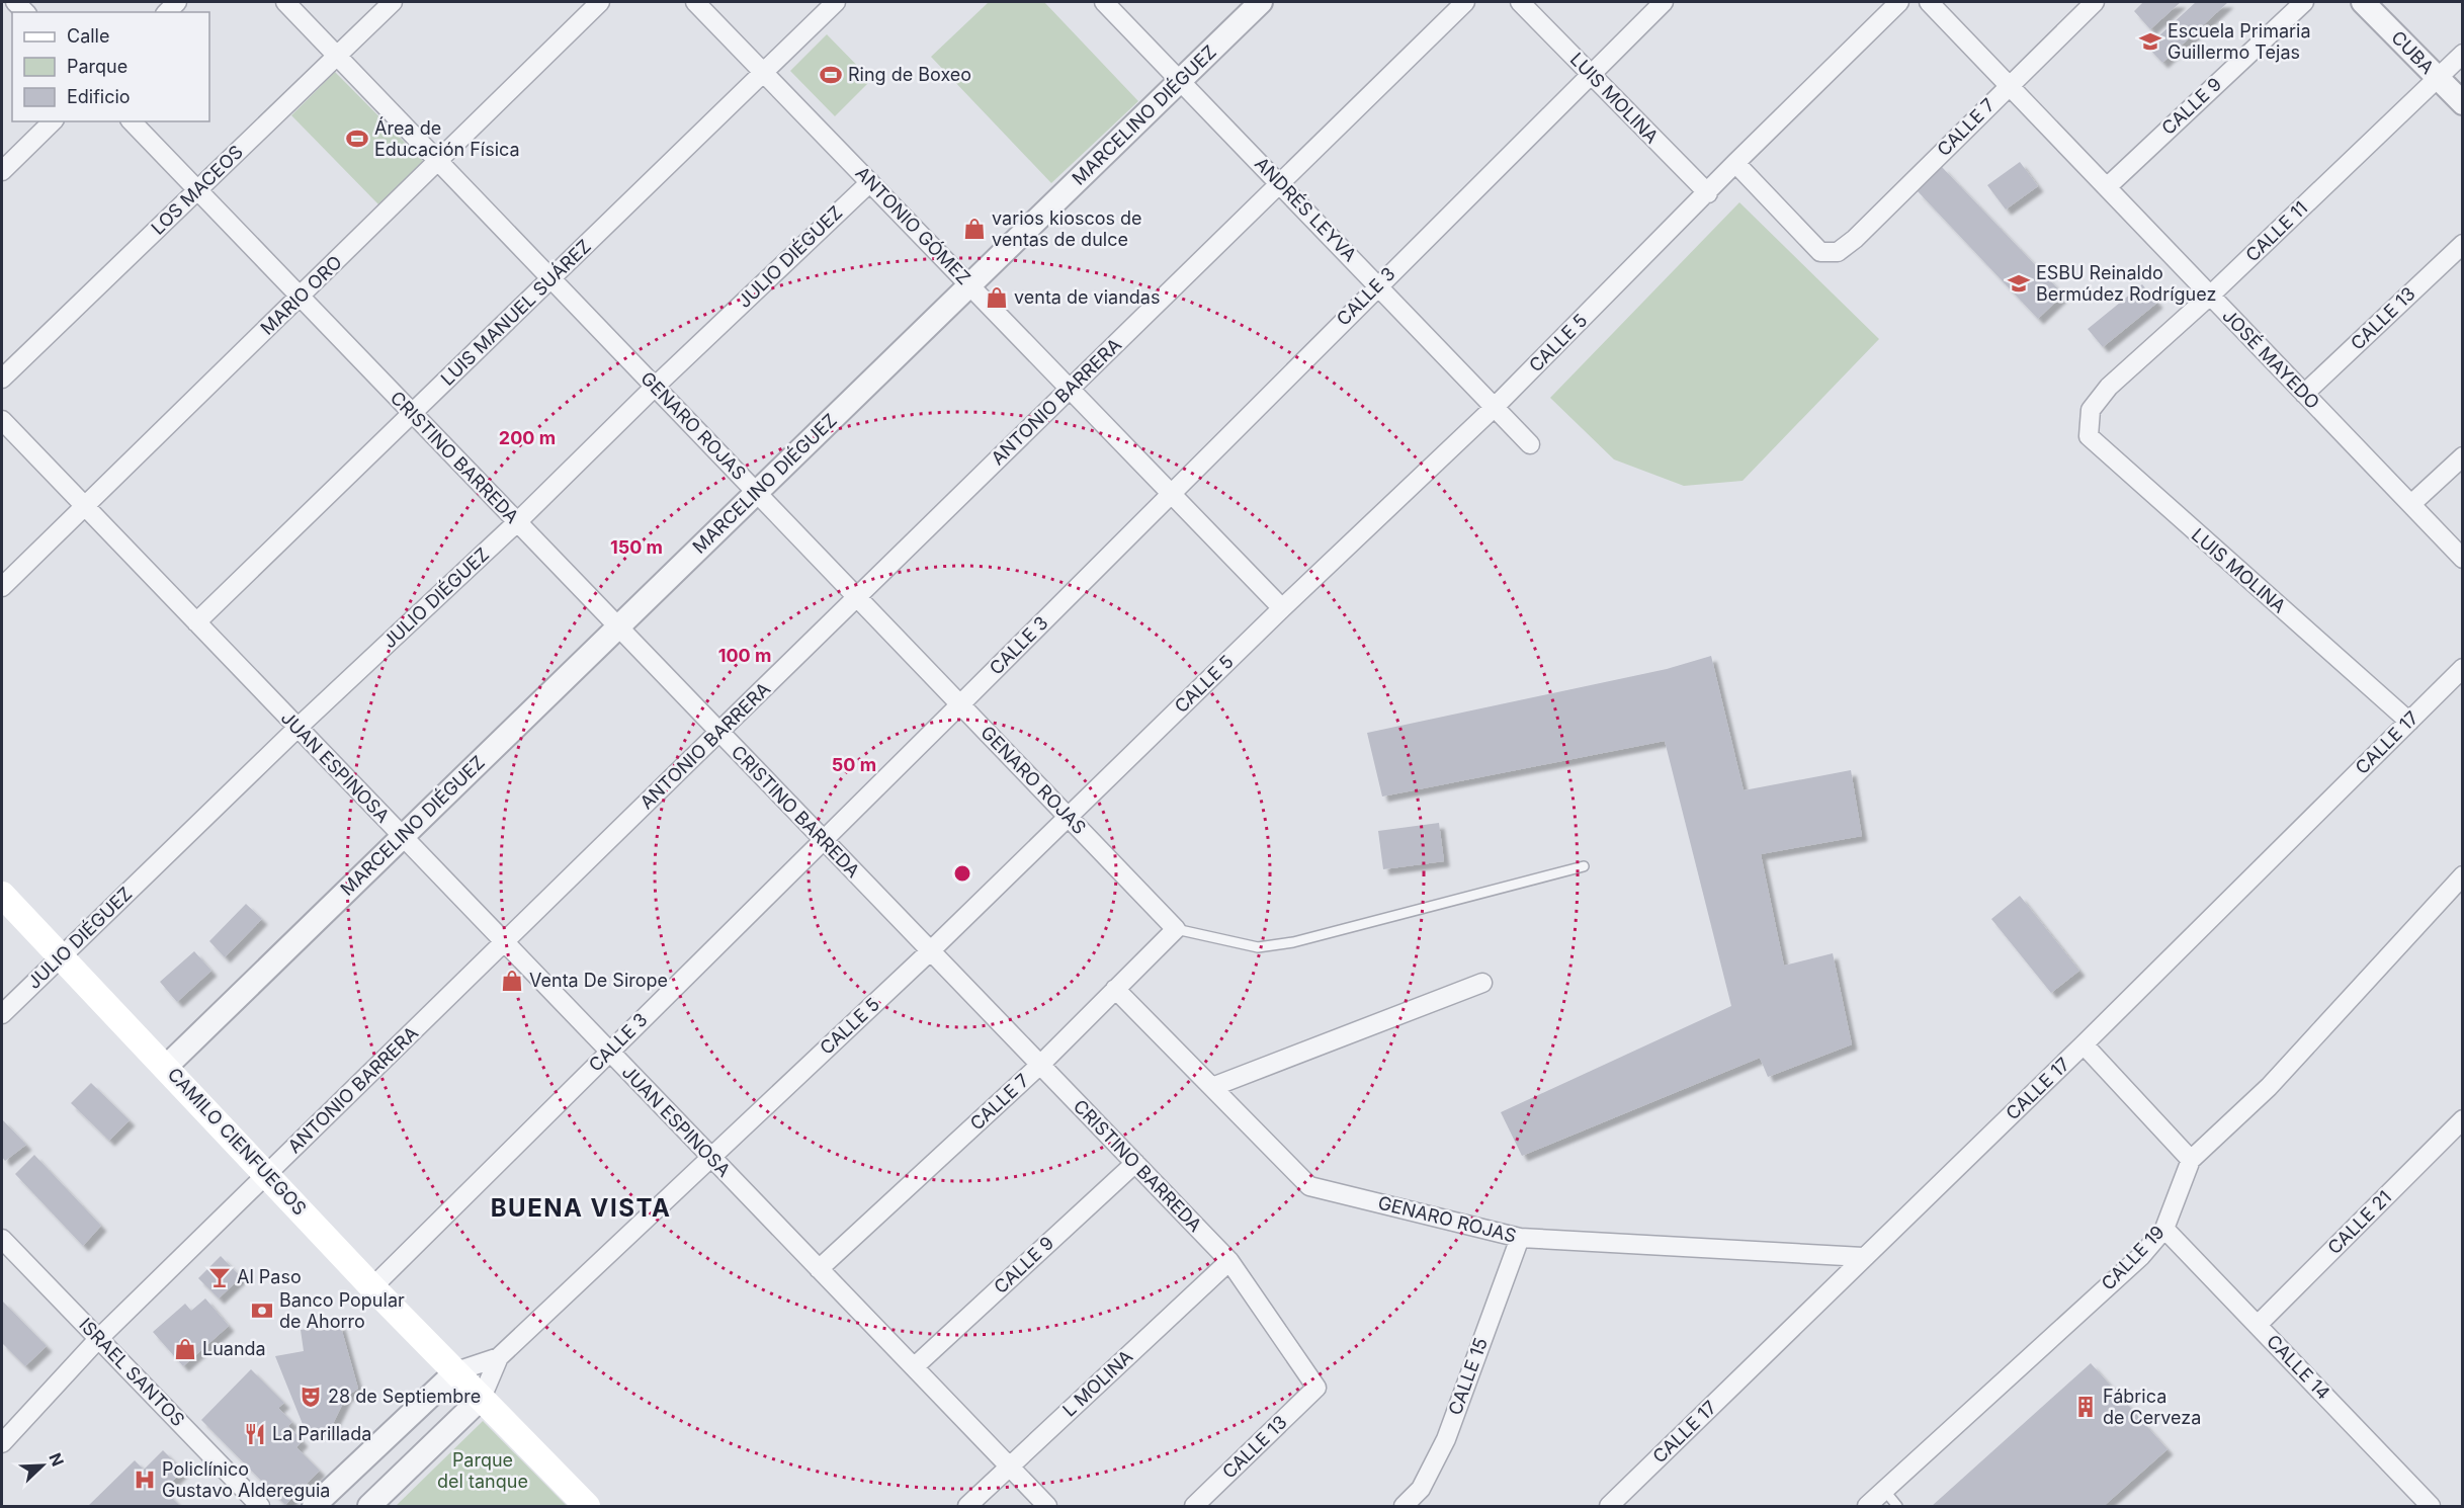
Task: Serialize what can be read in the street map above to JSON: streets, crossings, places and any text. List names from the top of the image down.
{
  "streets": {
    "main road": ["CAMILO CIENFUEGOS"],
    "street": [
      "CUBA",
      "LUIS MOLINA",
      "CALLE 9",
      "MARCELINO DIÉGUEZ",
      "CALLE 7",
      "LOS MACEOS",
      "ANDRÉS LEYVA",
      "ANTONIO GÓMEZ",
      "CALLE 11",
      "JULIO DIÉGUEZ",
      "MARIO ORO",
      "CALLE 3",
      "LUIS MANUEL SUÁREZ",
      "CALLE 13",
      "CALLE 5",
      "JOSÉ MAYEDO",
      "ANTONIO BARRERA",
      "GENARO ROJAS",
      "CRISTINO BARREDA",
      "CALLE 17",
      "JUAN ESPINOSA",
      "CALLE 21",
      "CALLE 19",
      "CALLE 14",
      "ISRAEL SANTOS",
      "CALLE 15",
      "L MOLINA"
    ]
  },
  "crossings": [
    ["CUBA", "CALLE 11"],
    ["LUIS MOLINA", "CALLE 11"],
    ["LUIS MOLINA", "CALLE 3"],
    ["LUIS MOLINA", "CALLE 5"],
    ["LUIS MOLINA", "CALLE 17"],
    ["CALLE 9", "JOSÉ MAYEDO"],
    ["CALLE 9", "CRISTINO BARREDA"],
    ["CALLE 9", "JUAN ESPINOSA"],
    ["MARCELINO DIÉGUEZ", "ANDRÉS LEYVA"],
    ["MARCELINO DIÉGUEZ", "ANTONIO GÓMEZ"],
    ["MARCELINO DIÉGUEZ", "GENARO ROJAS"],
    ["MARCELINO DIÉGUEZ", "CRISTINO BARREDA"],
    ["MARCELINO DIÉGUEZ", "JUAN ESPINOSA"],
    ["MARCELINO DIÉGUEZ", "CAMILO CIENFUEGOS"],
    ["CALLE 7", "CALLE 5"],
    ["CALLE 7", "JOSÉ MAYEDO"],
    ["CALLE 7", "GENARO ROJAS"],
    ["CALLE 7", "CRISTINO BARREDA"],
    ["CALLE 7", "JUAN ESPINOSA"],
    ["LOS MACEOS", "GENARO ROJAS"],
    ["LOS MACEOS", "CRISTINO BARREDA"],
    ["ANDRÉS LEYVA", "CALLE 3"],
    ["ANDRÉS LEYVA", "CALLE 5"],
    ["ANDRÉS LEYVA", "ANTONIO BARRERA"],
    ["ANTONIO GÓMEZ", "JULIO DIÉGUEZ"],
    ["ANTONIO GÓMEZ", "CALLE 3"],
    ["ANTONIO GÓMEZ", "LUIS MANUEL SUÁREZ"],
    ["ANTONIO GÓMEZ", "CALLE 5"],
    ["ANTONIO GÓMEZ", "ANTONIO BARRERA"],
    ["CALLE 11", "JOSÉ MAYEDO"],
    ["JULIO DIÉGUEZ", "GENARO ROJAS"],
    ["JULIO DIÉGUEZ", "CRISTINO BARREDA"],
    ["JULIO DIÉGUEZ", "JUAN ESPINOSA"],
    ["JULIO DIÉGUEZ", "CAMILO CIENFUEGOS"],
    ["MARIO ORO", "GENARO ROJAS"],
    ["MARIO ORO", "CRISTINO BARREDA"],
    ["MARIO ORO", "JUAN ESPINOSA"],
    ["CALLE 3", "GENARO ROJAS"],
    ["CALLE 3", "CRISTINO BARREDA"],
    ["CALLE 3", "JUAN ESPINOSA"],
    ["CALLE 3", "CAMILO CIENFUEGOS"],
    ["LUIS MANUEL SUÁREZ", "GENARO ROJAS"],
    ["LUIS MANUEL SUÁREZ", "CRISTINO BARREDA"],
    ["LUIS MANUEL SUÁREZ", "JUAN ESPINOSA"],
    ["CALLE 13", "JOSÉ MAYEDO"],
    ["CALLE 13", "CRISTINO BARREDA"],
    ["CALLE 5", "GENARO ROJAS"],
    ["CALLE 5", "CRISTINO BARREDA"],
    ["CALLE 5", "JUAN ESPINOSA"],
    ["CALLE 5", "CAMILO CIENFUEGOS"],
    ["ANTONIO BARRERA", "GENARO ROJAS"],
    ["ANTONIO BARRERA", "CRISTINO BARREDA"],
    ["ANTONIO BARRERA", "JUAN ESPINOSA"],
    ["ANTONIO BARRERA", "CAMILO CIENFUEGOS"],
    ["ANTONIO BARRERA", "ISRAEL SANTOS"],
    ["GENARO ROJAS", "CALLE 17"],
    ["GENARO ROJAS", "CALLE 15"],
    ["CRISTINO BARREDA", "L MOLINA"],
    ["JUAN ESPINOSA", "L MOLINA"],
    ["CALLE 21", "CALLE 14"],
    ["CALLE 19", "CALLE 14"]
  ],
  "districts": ["BUENA VISTA"],
  "parks": ["Parque del tanque"],
  "places": {
    "school or university": ["Escuela Primaria Guillermo Tejas", "ESBU Reinaldo Bermúdez Rodríguez"],
    "sports": ["Ring de Boxeo", "Área de Educación Física"],
    "shop": [
      "varios kioscos de ventas de dulce",
      "venta de viandas",
      "Venta De Sirope",
      "Luanda"
    ],
    "bar": ["Al Paso"],
    "bank": ["Banco Popular de Ahorro"],
    "theatre": ["28 de Septiembre"],
    "building": ["Fábrica de Cerveza"],
    "restaurant": ["La Parillada"],
    "hospital": ["Policlínico Gustavo Aldereguia"]
  },
  "legend": ["Calle", "Parque", "Edificio"],
  "north": "top right",
  "rings": [
    "200 m",
    "150 m",
    "100 m",
    "50 m"
  ]
}
